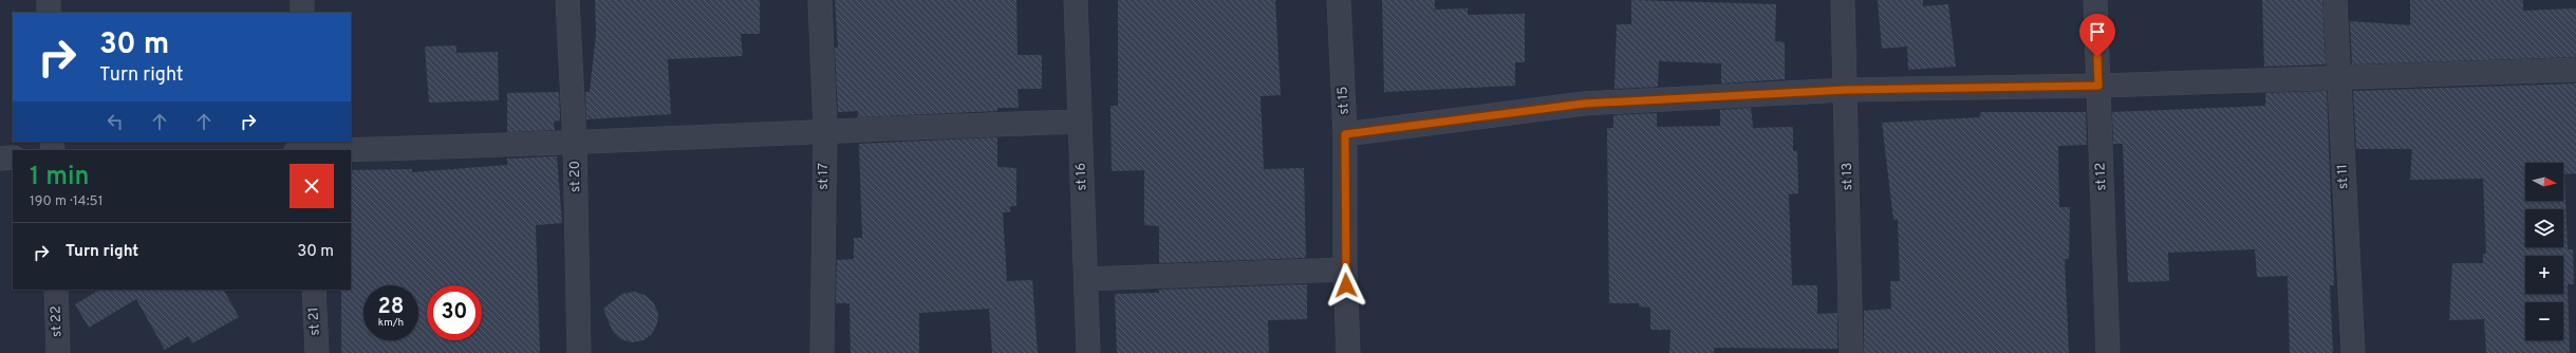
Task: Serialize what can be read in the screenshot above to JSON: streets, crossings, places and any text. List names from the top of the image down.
{
  "streets": {
    "street": [
      "st 15",
      "st 20",
      "st 17",
      "st 16",
      "st 13",
      "st 12",
      "st 11",
      "st 22",
      "st 21"
    ]
  },
  "north": "right",
  "page": {
    "turn": ["30 m", "Turn right"],
    "heading": ["1 min", "190 m · 14:51"],
    "map_buttons": ["+", "−"],
    "list": [
      {
        "name": "Turn right",
        "value": "30 m"
      }
    ],
    "speed": "28 km/h",
    "limit": "30"
  }
}
